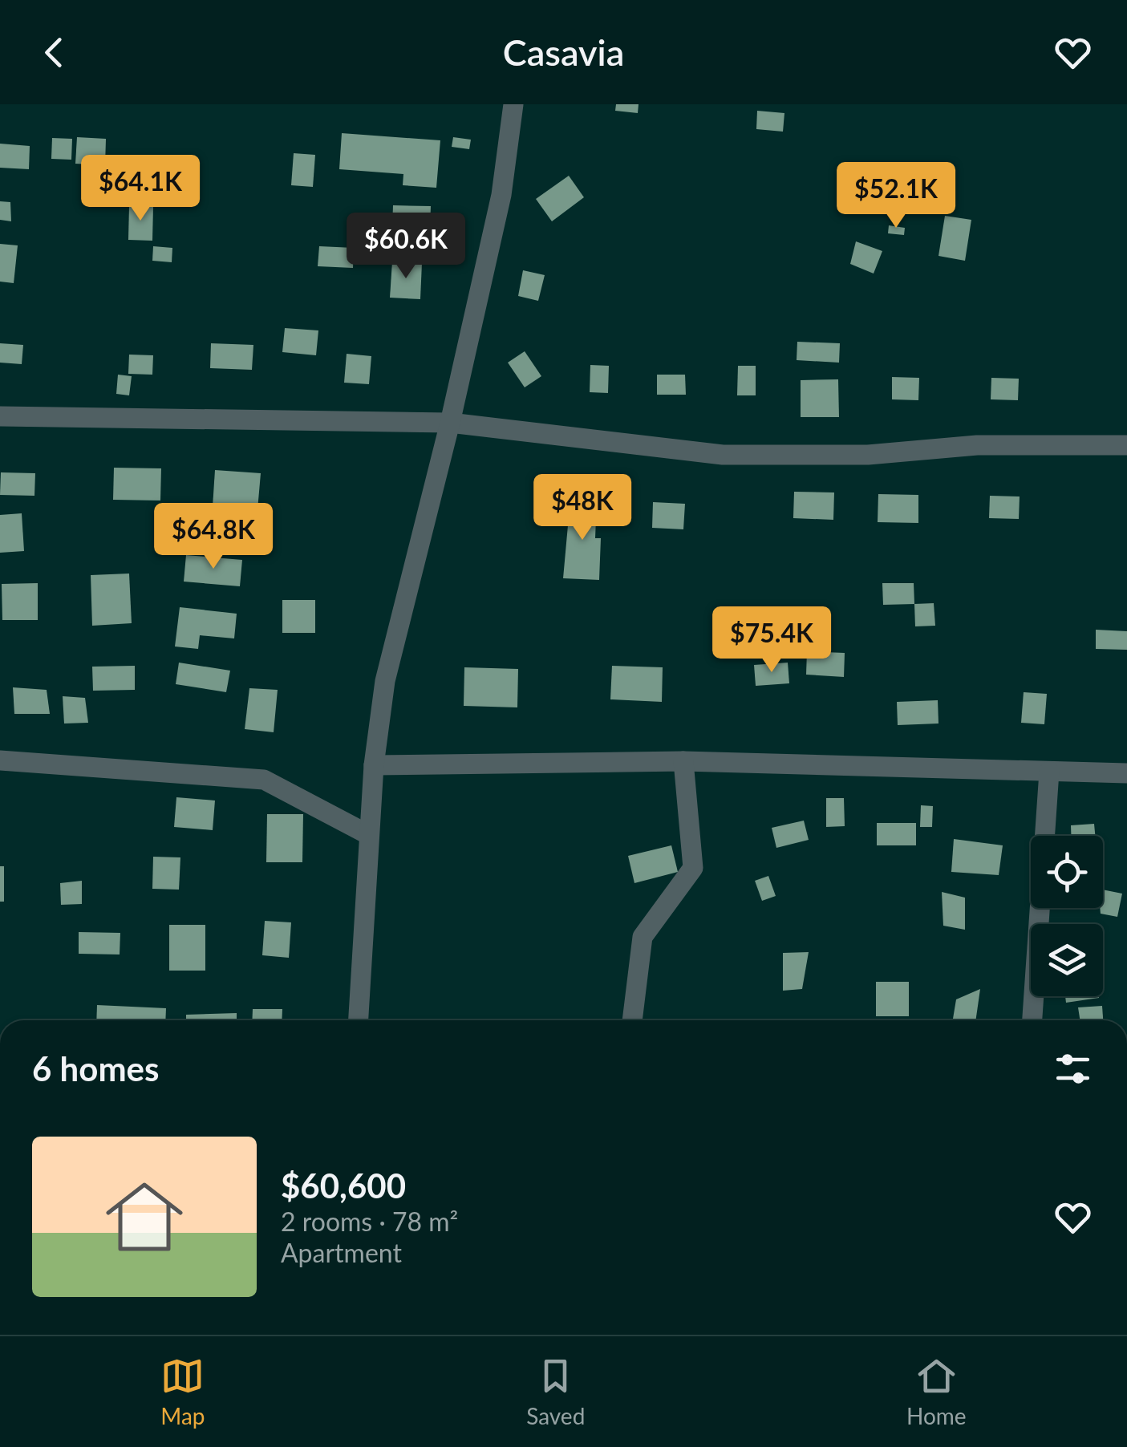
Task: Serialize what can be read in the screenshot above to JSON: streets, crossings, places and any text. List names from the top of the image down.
{
  "page": {
    "header": "Casavia",
    "price": [
      "$64.1K",
      "$52.1K",
      "$60.6K",
      "$48K",
      "$64.8K",
      "$75.4K"
    ],
    "heading": "6 homes",
    "list": [
      {
        "name": "$60,600",
        "note": "2 rooms · 78 m² · Apartment"
      }
    ],
    "tabs": ["Map", "Saved", "Home"]
  }
}
